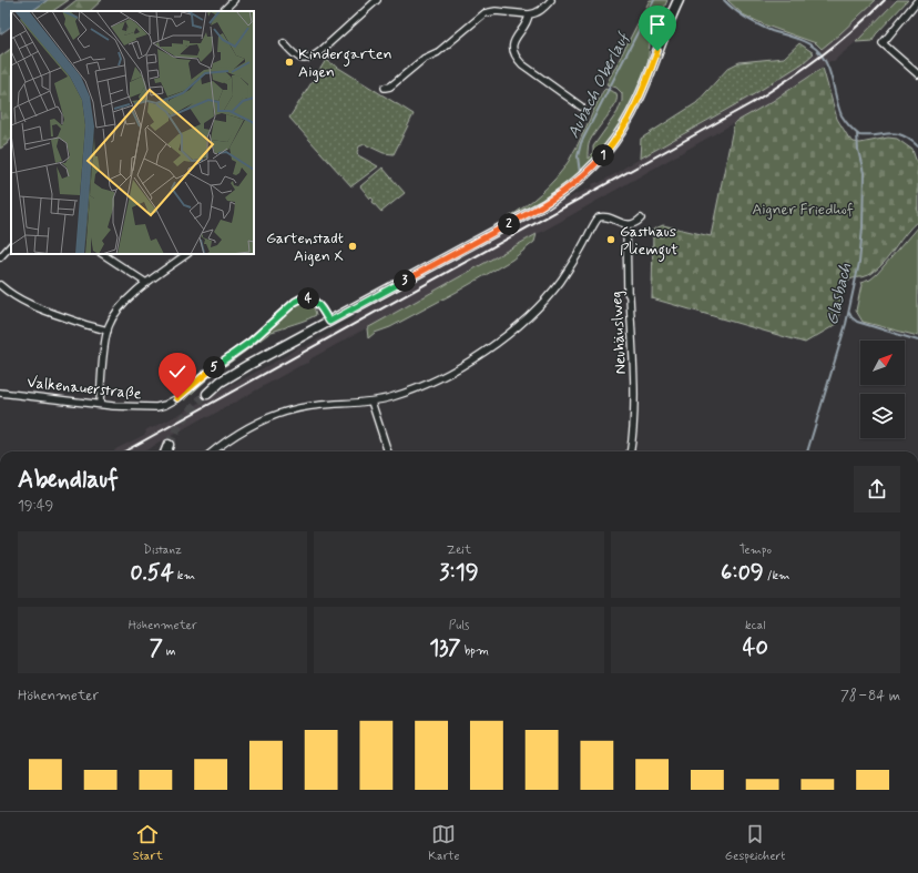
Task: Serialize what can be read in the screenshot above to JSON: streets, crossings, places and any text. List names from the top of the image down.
{
  "streets": {
    "street": ["Neuhäuslweg", "Valkenauerstraße"]
  },
  "water": ["Aubach Oberlauf", "Glasbach"],
  "parks": ["Aigner Friedhof"],
  "places": ["Kindergarten Aigen", "Gasthaus Pliemgut", "Gartenstadt Aigen X"],
  "north": "top right",
  "page": {
    "pins": [
      "1",
      "2",
      "3",
      "4",
      "5"
    ],
    "heading": ["Abendlauf", "19:49"],
    "stats": [
      ["Distanz", "0.54 km"],
      ["Zeit", "3:19"],
      ["Tempo", "6:09 /km"],
      ["Höhenmeter", "7 m"],
      ["Puls", "137 bpm"],
      ["kcal", "40"]
    ],
    "chart": ["Höhenmeter", "78–84 m"],
    "tabs": ["Start", "Karte", "Gespeichert"]
  }
}
